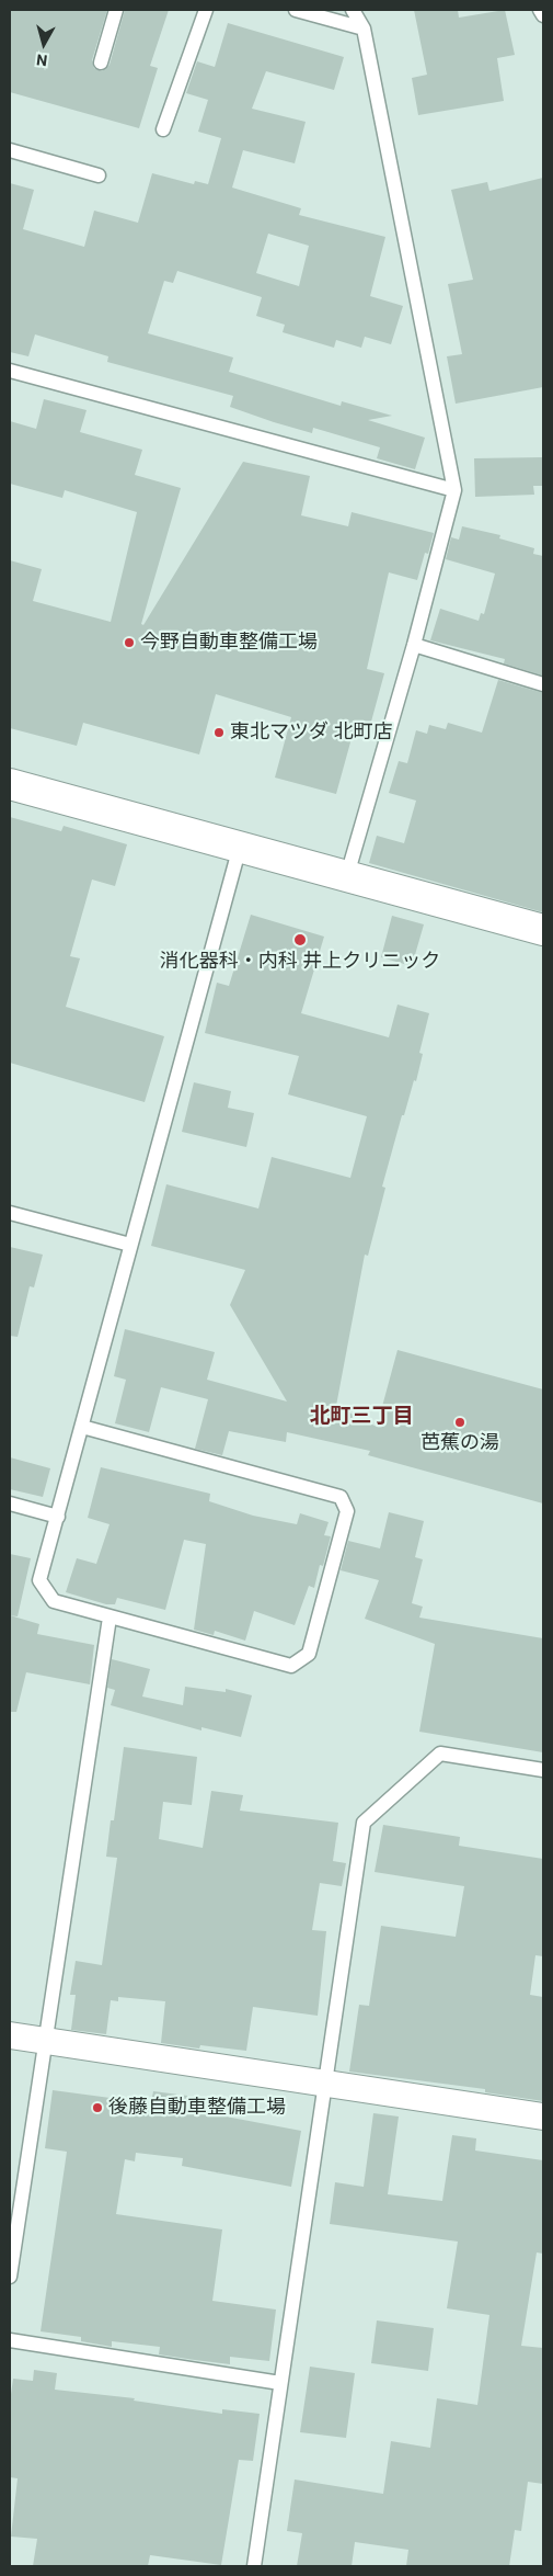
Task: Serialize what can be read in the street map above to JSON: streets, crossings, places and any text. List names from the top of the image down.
{
  "districts": ["北町三丁目"],
  "places": [
    "今野自動車整備工場",
    "東北マツダ 北町店",
    "消化器科・内科 井上クリニック",
    "芭蕉の湯",
    "後藤自動車整備工場"
  ],
  "north": "bottom"
}
